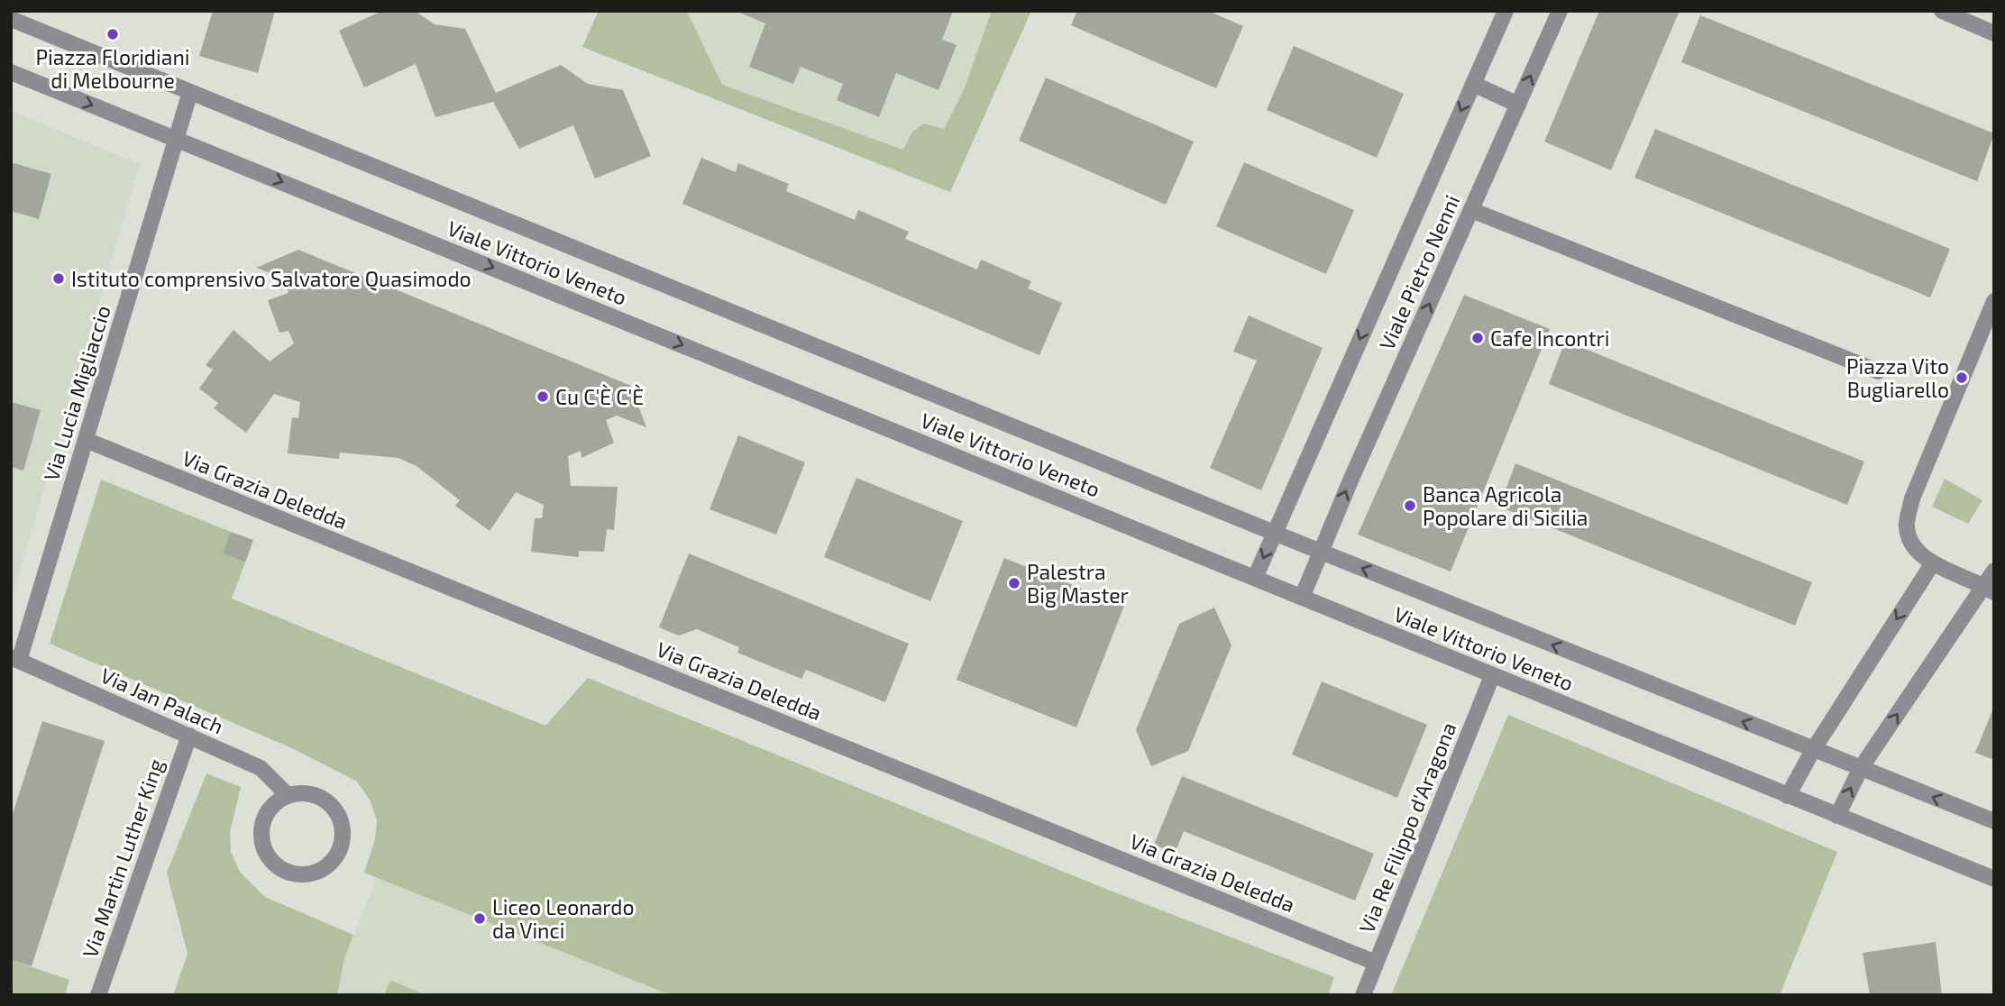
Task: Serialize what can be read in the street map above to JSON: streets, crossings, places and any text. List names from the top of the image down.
{
  "streets": {
    "street": [
      "Viale Vittorio Veneto",
      "Viale Pietro Nenni",
      "Via Lucia Migliaccio",
      "Via Grazia Deledda",
      "Via Jan Palach",
      "Via Re Filippo d'Aragona",
      "Via Martin Luther King"
    ]
  },
  "crossings": [
    ["Viale Vittorio Veneto", "Viale Pietro Nenni"],
    ["Viale Vittorio Veneto", "Via Lucia Migliaccio"],
    ["Viale Vittorio Veneto", "Via Re Filippo d'Aragona"],
    ["Via Lucia Migliaccio", "Via Grazia Deledda"],
    ["Via Lucia Migliaccio", "Via Jan Palach"],
    ["Via Grazia Deledda", "Via Re Filippo d'Aragona"],
    ["Via Jan Palach", "Via Martin Luther King"]
  ],
  "places": [
    "Piazza Floridiani di Melbourne",
    "Istituto comprensivo Salvatore Quasimodo",
    "Cafe Incontri",
    "Piazza Vito Bugliarello",
    "Cu C'È C'È",
    "Banca Agricola Popolare di Sicilia",
    "Palestra Big Master",
    "Liceo Leonardo da Vinci"
  ]
}
